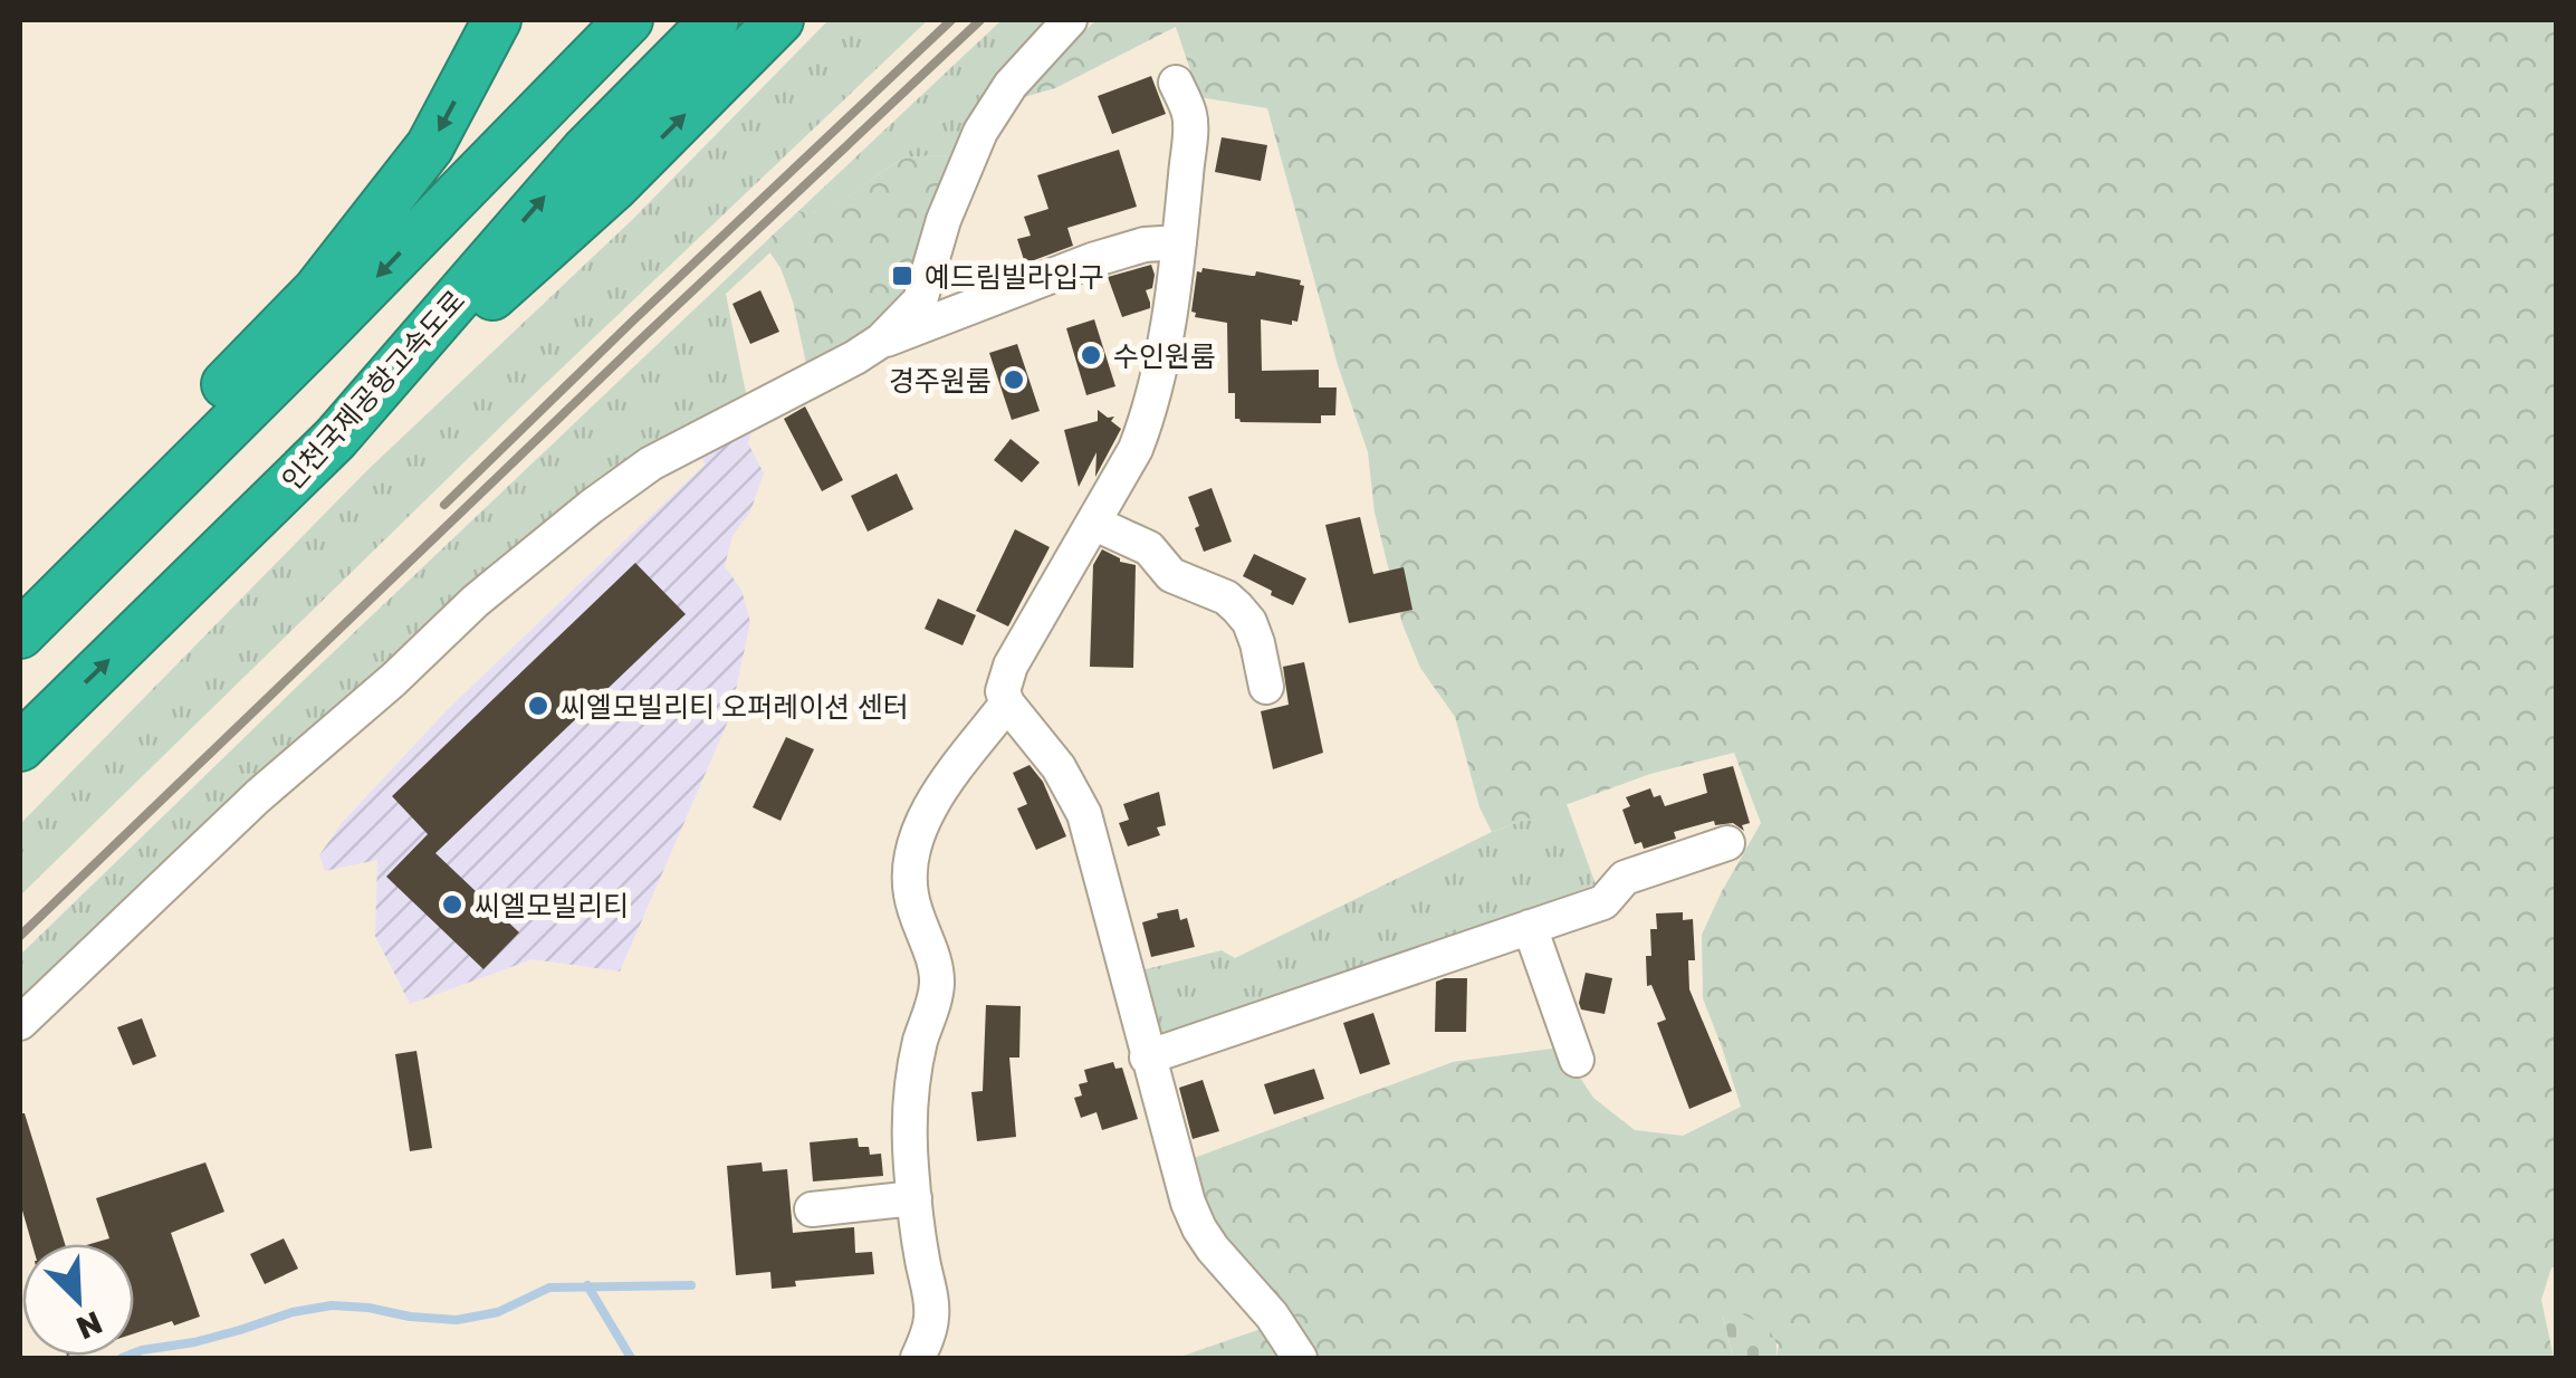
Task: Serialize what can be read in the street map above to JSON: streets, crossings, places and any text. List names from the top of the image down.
{
  "streets": {
    "highway": ["인천국제공항고속도로"]
  },
  "places": {
    "transit": ["예드림빌라입구"],
    "other": [
      "수인원룸",
      "경주원룸",
      "씨엘모빌리티 오퍼레이션 센터",
      "씨엘모빌리티"
    ]
  },
  "north": "bottom right"
}
